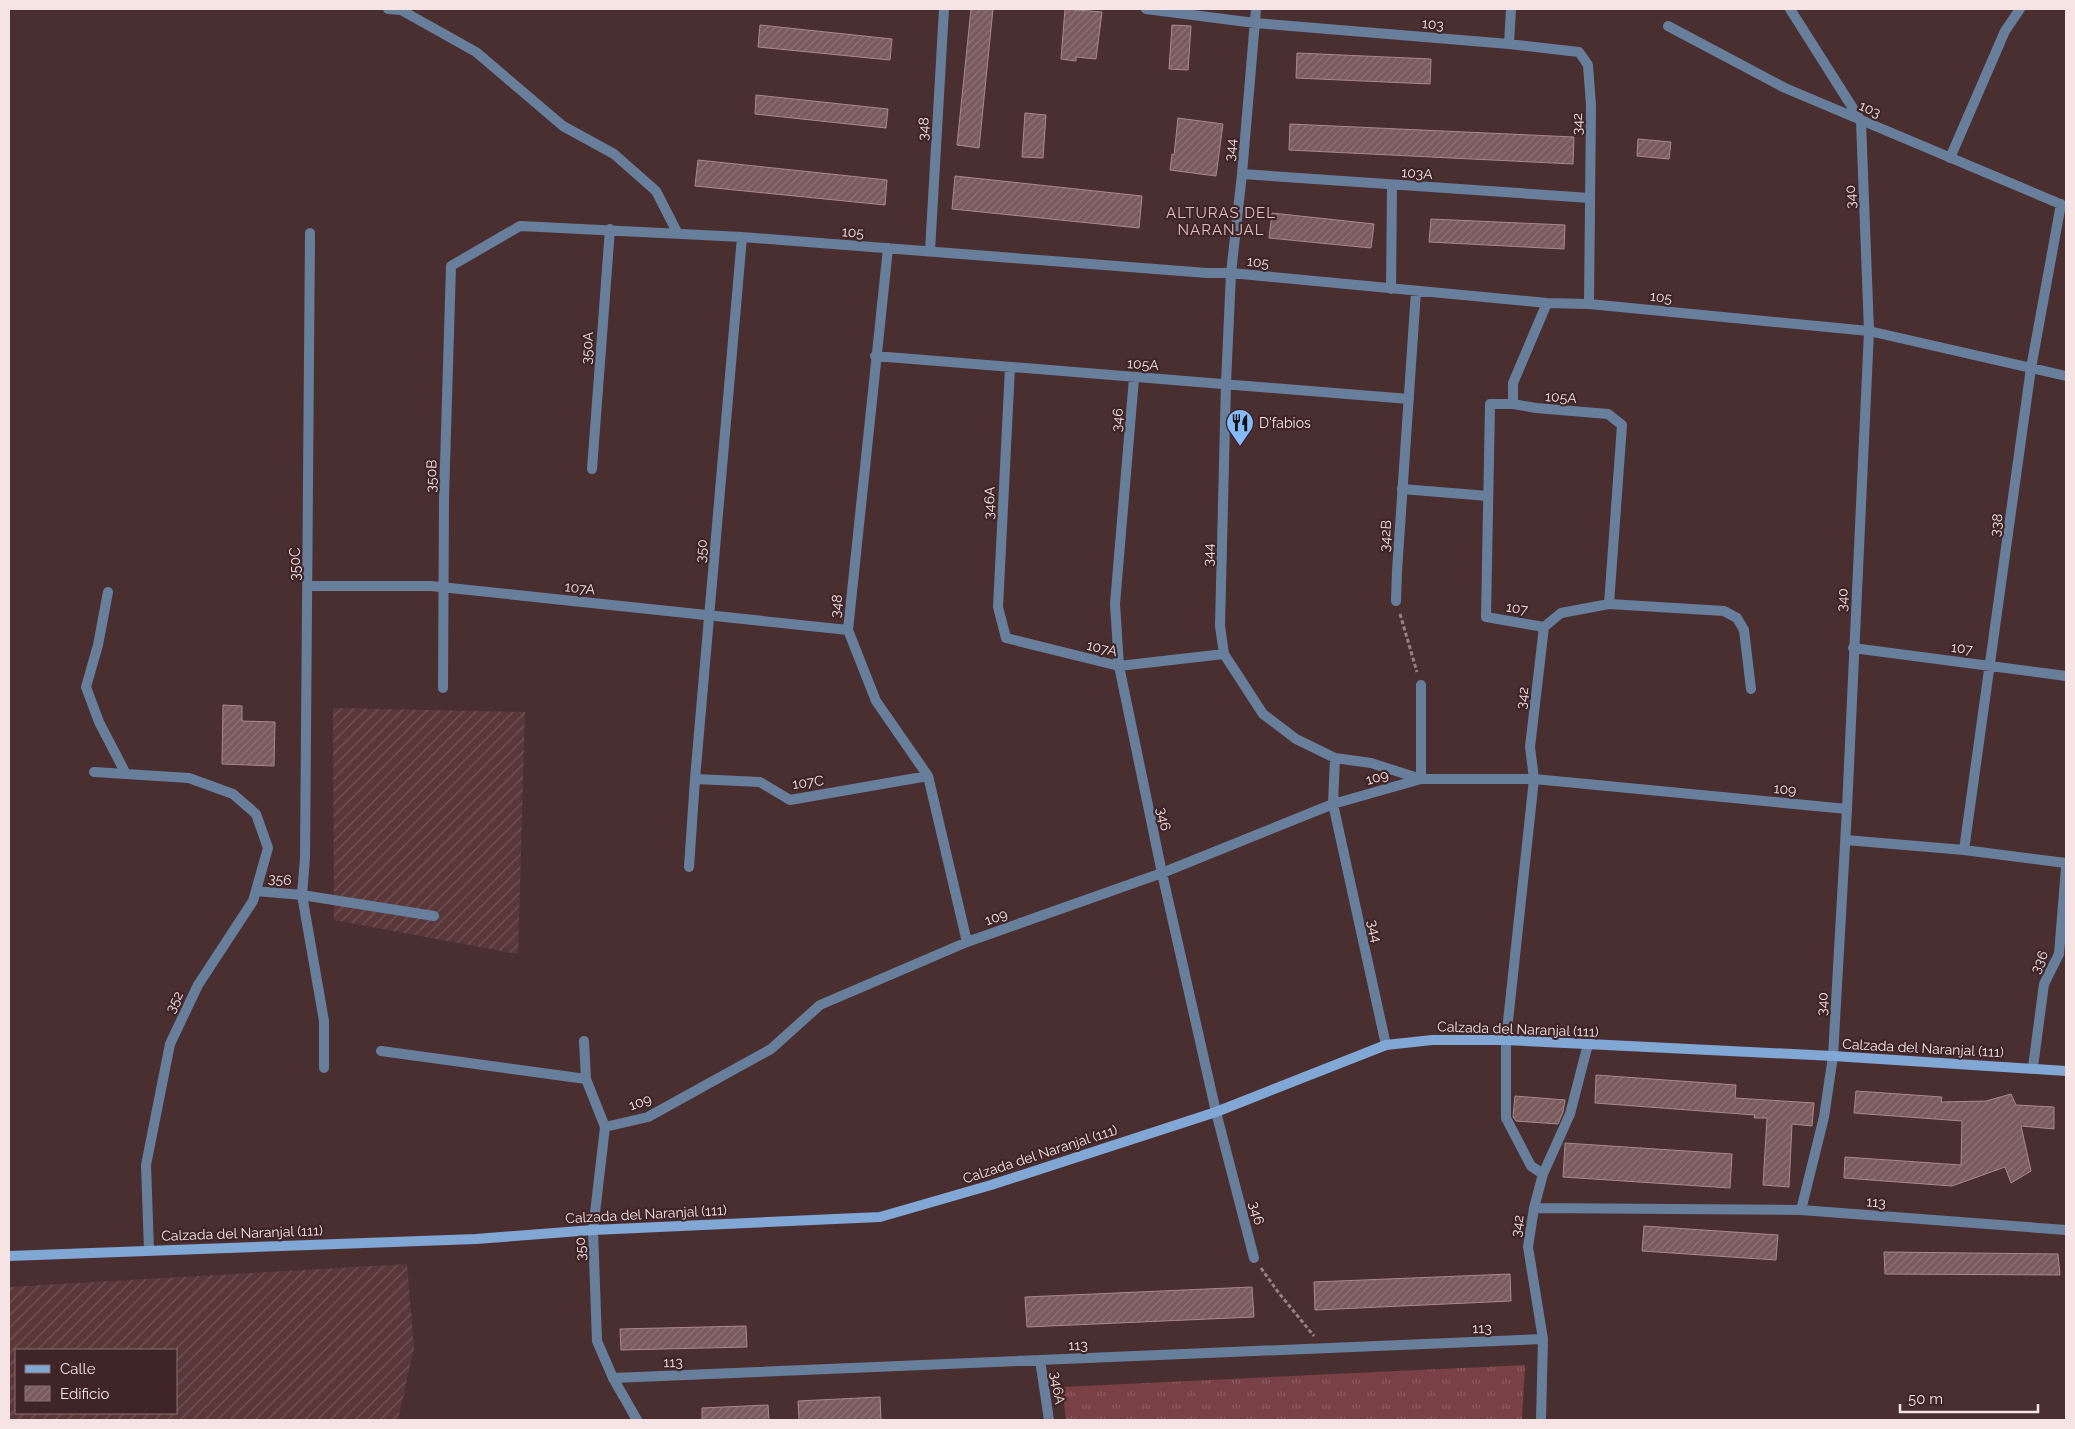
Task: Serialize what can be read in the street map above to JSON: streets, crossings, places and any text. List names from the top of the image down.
{
  "streets": {
    "main road": ["Calzada del Naranjal (111)"],
    "street": [
      "103",
      "342",
      "348",
      "344",
      "103A",
      "340",
      "105",
      "350A",
      "105A",
      "346",
      "350B",
      "346A",
      "338",
      "342B",
      "350",
      "350C",
      "107A",
      "107",
      "109",
      "107C",
      "356",
      "336",
      "352",
      "113"
    ]
  },
  "crossings": [
    ["103", "342"],
    ["103", "344"],
    ["103", "340"],
    ["103", "338"],
    ["342", "103A"],
    ["342", "105"],
    ["342", "107"],
    ["342", "109"],
    ["342", "Calzada del Naranjal (111)"],
    ["342", "113"],
    ["348", "105"],
    ["348", "105A"],
    ["348", "107A"],
    ["348", "109"],
    ["348", "107C"],
    ["344", "103A"],
    ["344", "105"],
    ["344", "105A"],
    ["344", "107A"],
    ["344", "109"],
    ["344", "Calzada del Naranjal (111)"],
    ["340", "105"],
    ["340", "107"],
    ["340", "109"],
    ["340", "Calzada del Naranjal (111)"],
    ["340", "113"],
    ["105", "350A"],
    ["105", "350B"],
    ["105", "338"],
    ["105", "342B"],
    ["105", "350"],
    ["105A", "346"],
    ["105A", "346A"],
    ["105A", "342B"],
    ["105A", "107"],
    ["346", "107A"],
    ["346", "109"],
    ["346", "Calzada del Naranjal (111)"],
    ["350B", "107A"],
    ["346A", "107A"],
    ["346A", "113"],
    ["338", "107"],
    ["350", "107A"],
    ["350", "109"],
    ["350", "107C"],
    ["350", "Calzada del Naranjal (111)"],
    ["350", "113"],
    ["350C", "107A"],
    ["350C", "356"],
    ["356", "352"],
    ["336", "Calzada del Naranjal (111)"],
    ["352", "Calzada del Naranjal (111)"]
  ],
  "districts": ["ALTURAS DEL NARANJAL"],
  "places": {
    "restaurant": ["D'fabios"]
  },
  "legend": ["Calle", "Edificio"],
  "scale_bar": "50 m"
}
